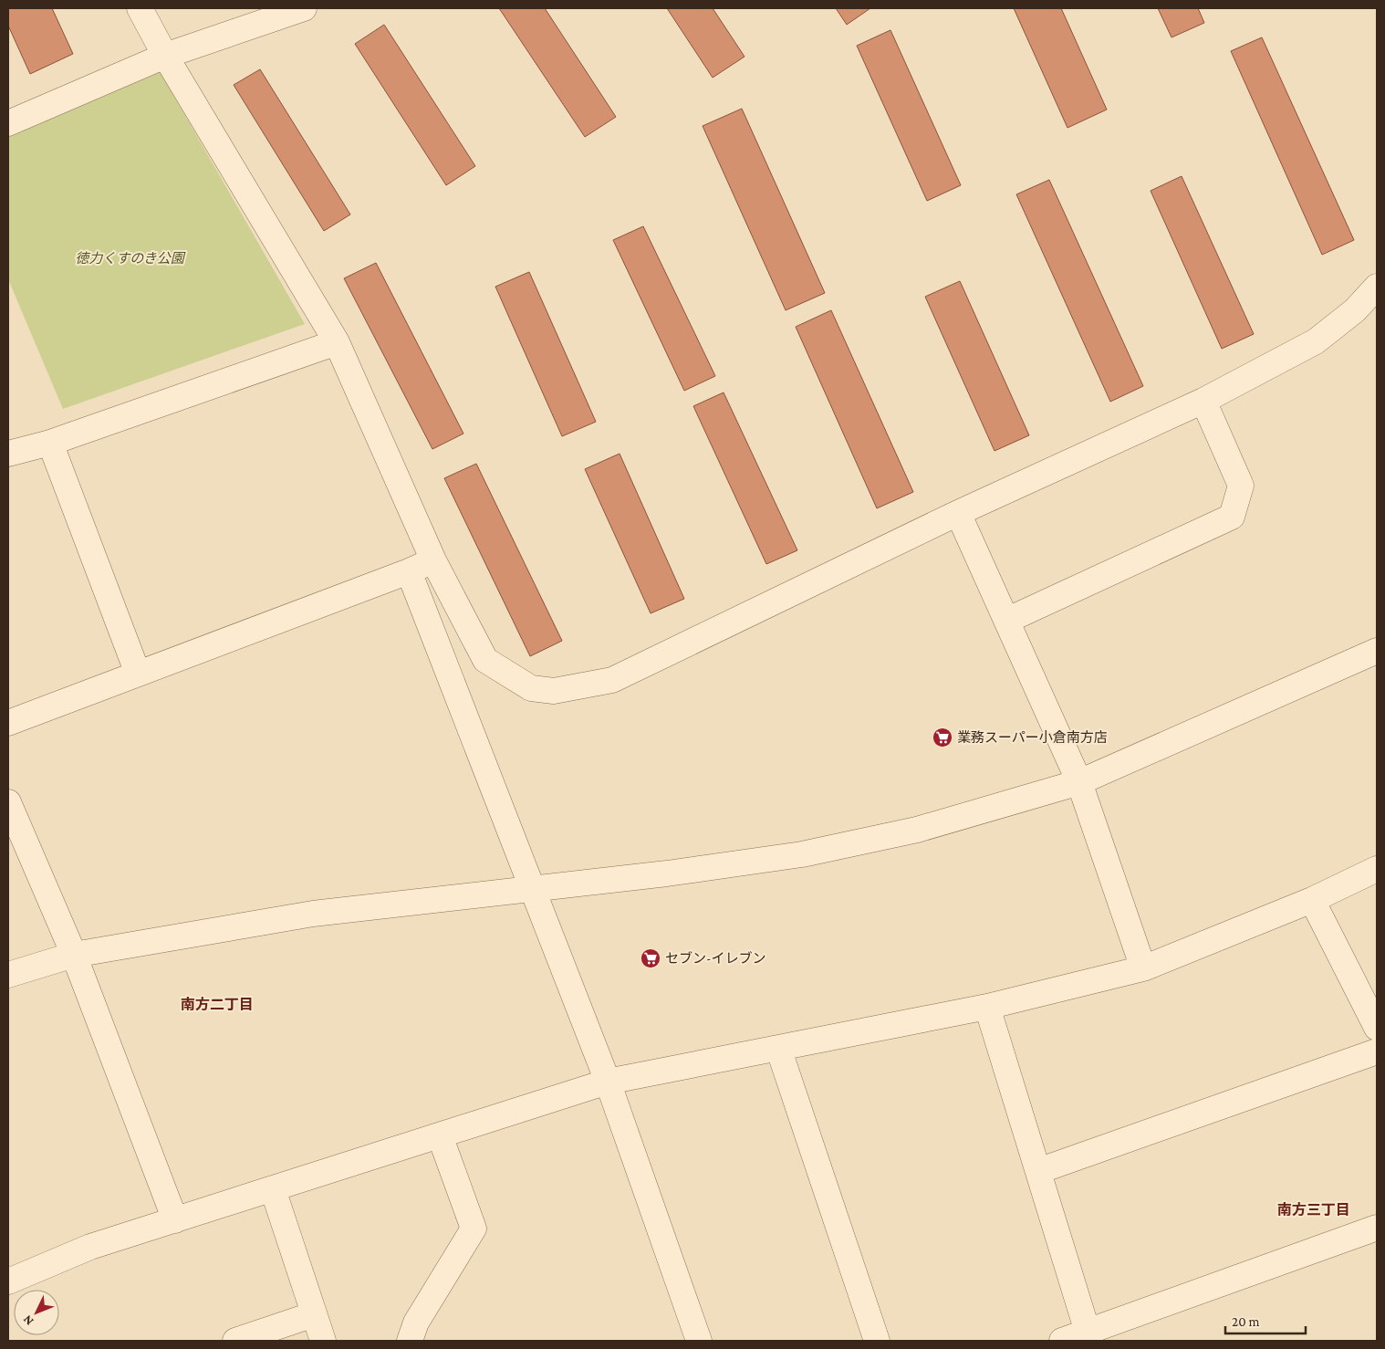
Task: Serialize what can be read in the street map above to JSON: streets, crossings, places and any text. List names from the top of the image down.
{
  "districts": ["南方二丁目", "南方三丁目"],
  "parks": ["徳力くすのき公園"],
  "places": {
    "supermarket": ["業務スーパー小倉南方店", "セブン-イレブン"]
  },
  "scale_bar": "20 m",
  "north": "bottom left"
}
